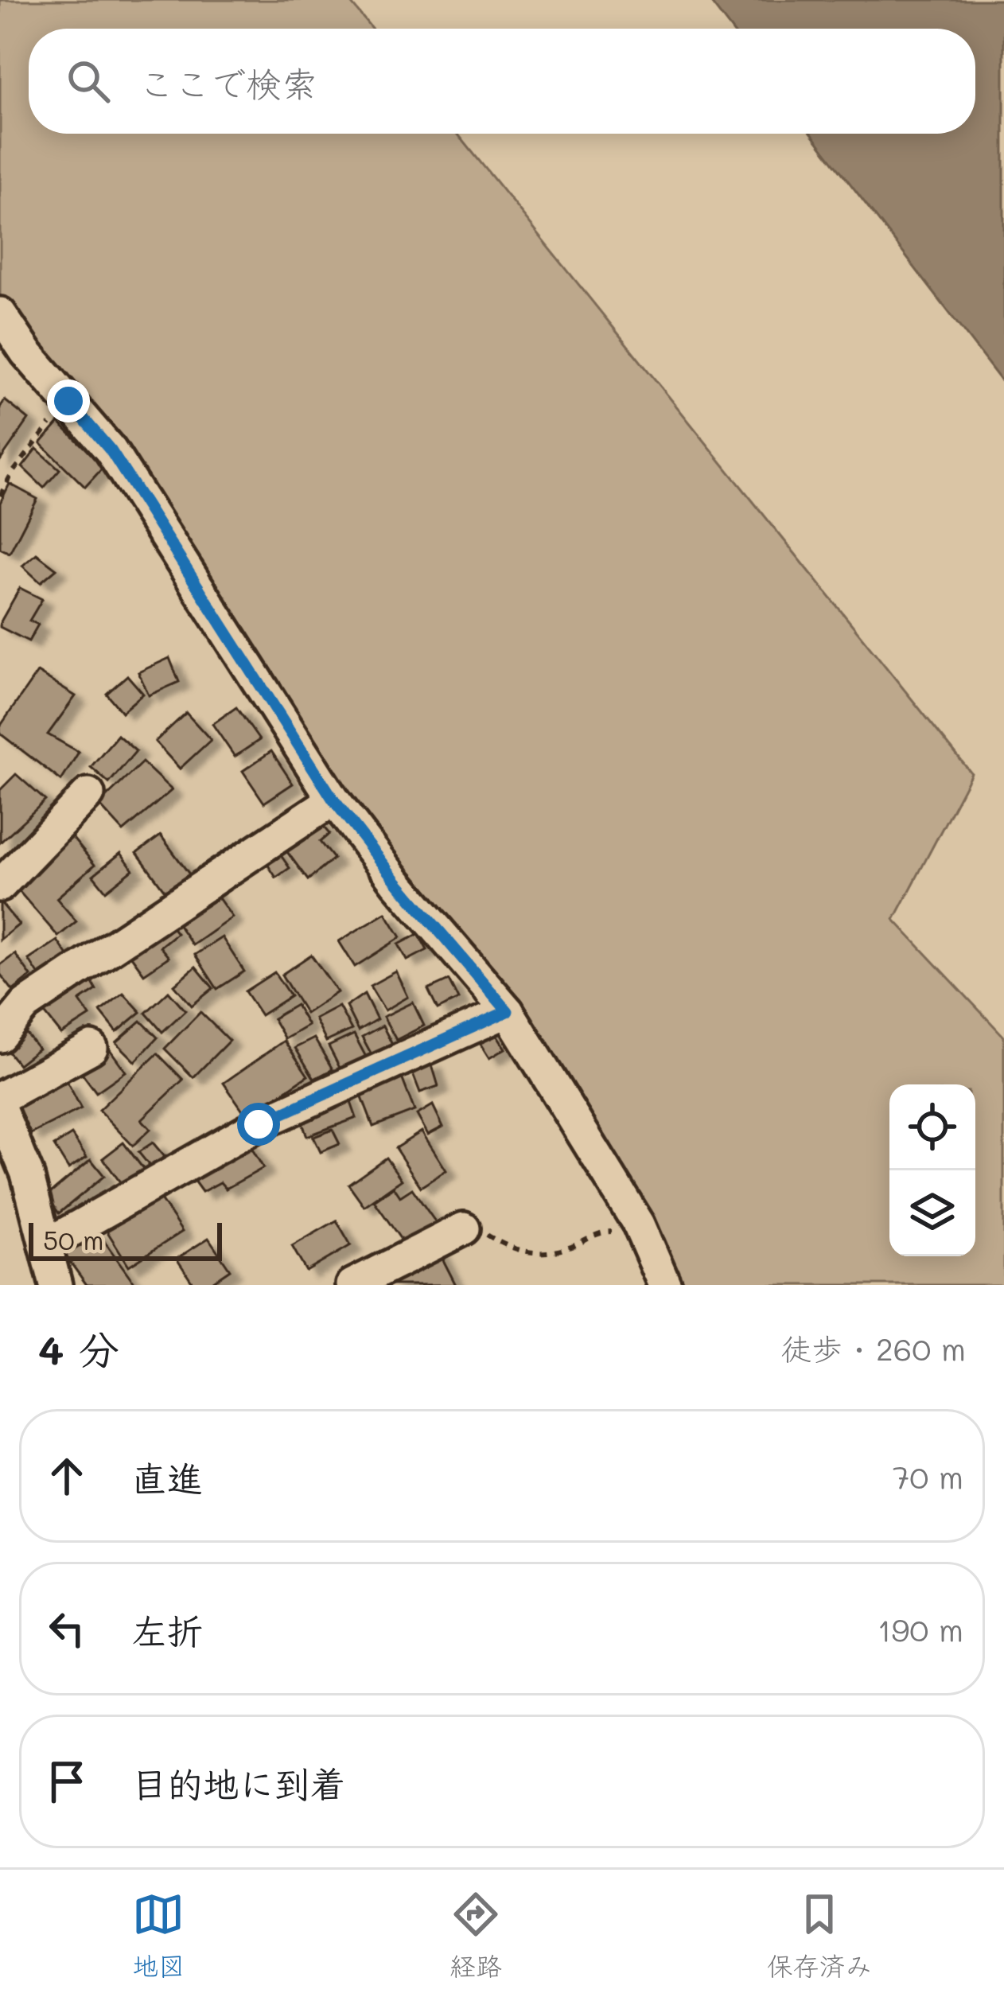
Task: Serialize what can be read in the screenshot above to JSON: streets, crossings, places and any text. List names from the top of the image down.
{
  "scale_bar": "50 m",
  "page": {
    "search": "ここで検索",
    "scale": "50 m",
    "heading": ["4 分", "徒歩 · 260 m"],
    "list": [
      ["直進", "70 m"],
      ["左折", "190 m"],
      "目的地に到着"
    ],
    "nav": ["地図", "経路", "保存済み"]
  }
}
